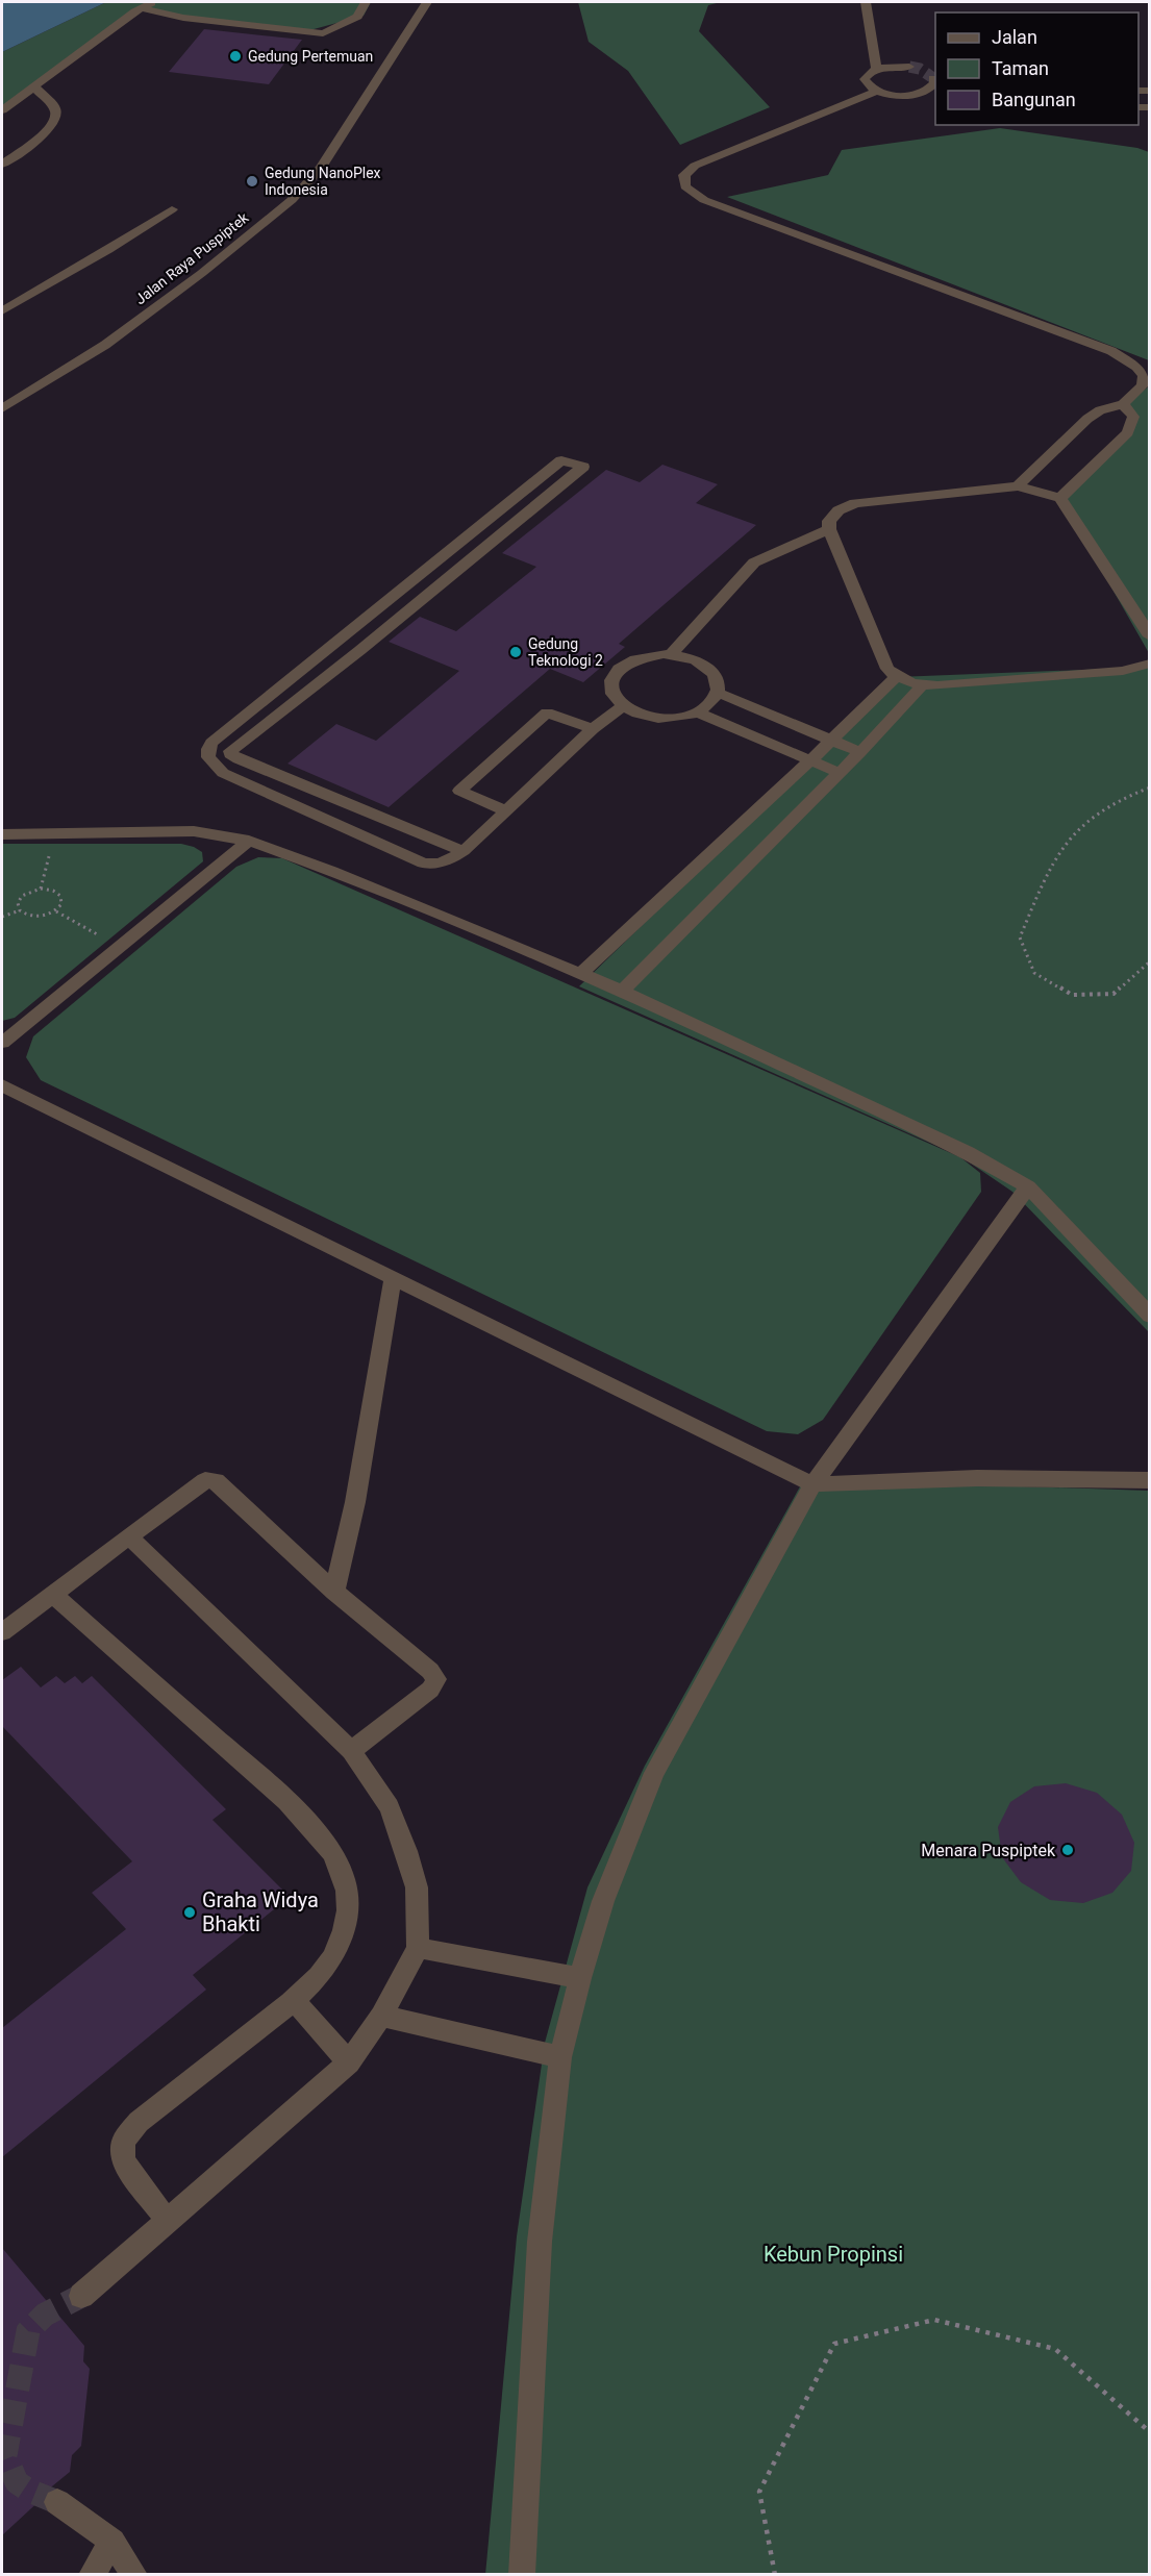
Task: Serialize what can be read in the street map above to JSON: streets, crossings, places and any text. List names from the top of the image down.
{
  "streets": {
    "street": ["Jalan Raya Puspiptek"]
  },
  "parks": ["Kebun Propinsi"],
  "places": [
    "Gedung Pertemuan",
    "Gedung NanoPlex Indonesia",
    "Gedung Teknologi 2",
    "Menara Puspiptek",
    "Graha Widya Bhakti"
  ],
  "legend": ["Jalan", "Taman", "Bangunan"]
}
